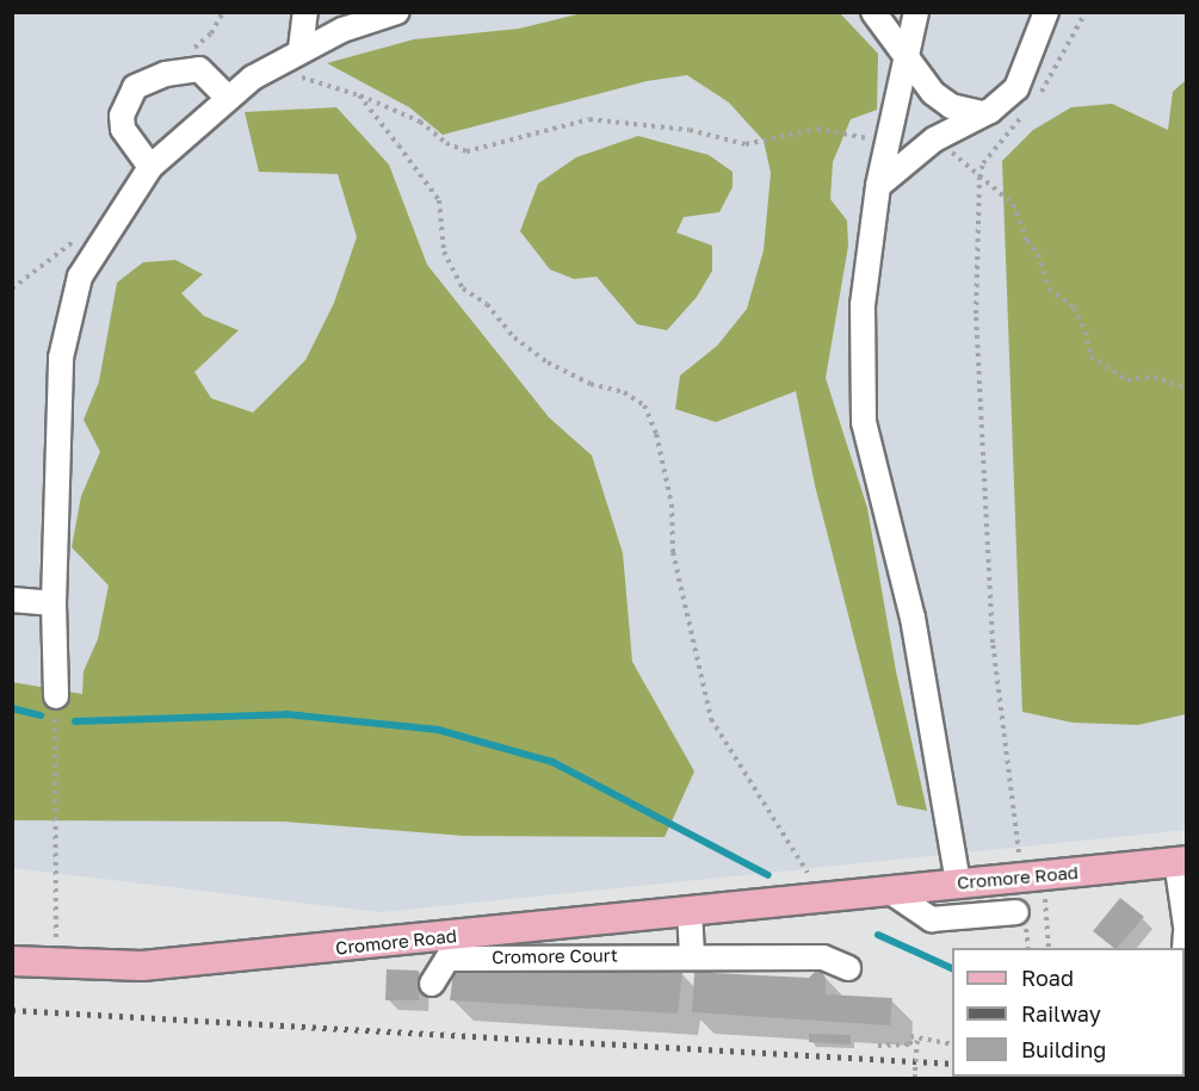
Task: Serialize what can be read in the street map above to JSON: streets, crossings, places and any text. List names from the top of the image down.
{
  "streets": {
    "main road": ["Cromore Road"],
    "street": ["Cromore Court"]
  },
  "legend": ["Road", "Railway", "Building"]
}
